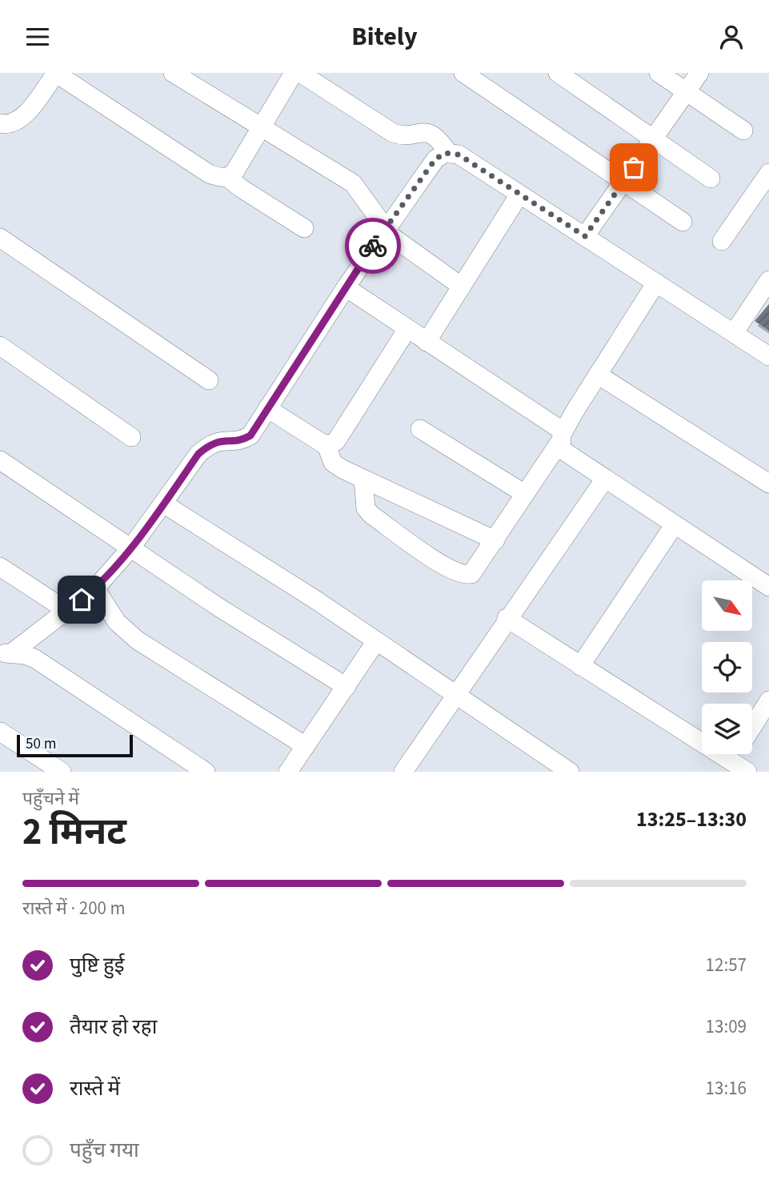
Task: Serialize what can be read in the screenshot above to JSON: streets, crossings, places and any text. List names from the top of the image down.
{
  "scale_bar": "50 m",
  "north": "bottom right",
  "page": {
    "header": "Bitely",
    "scale": "50 m",
    "heading": ["2 मिनट", "पहुँचने में", "13:25–13:30"],
    "bar": "रास्ते में · 200 m",
    "list": [
      ["पुष्टि हुई", "12:57"],
      ["तैयार हो रहा", "13:09"],
      ["रास्ते में", "13:16"],
      "पहुँच गया"
    ]
  }
}
